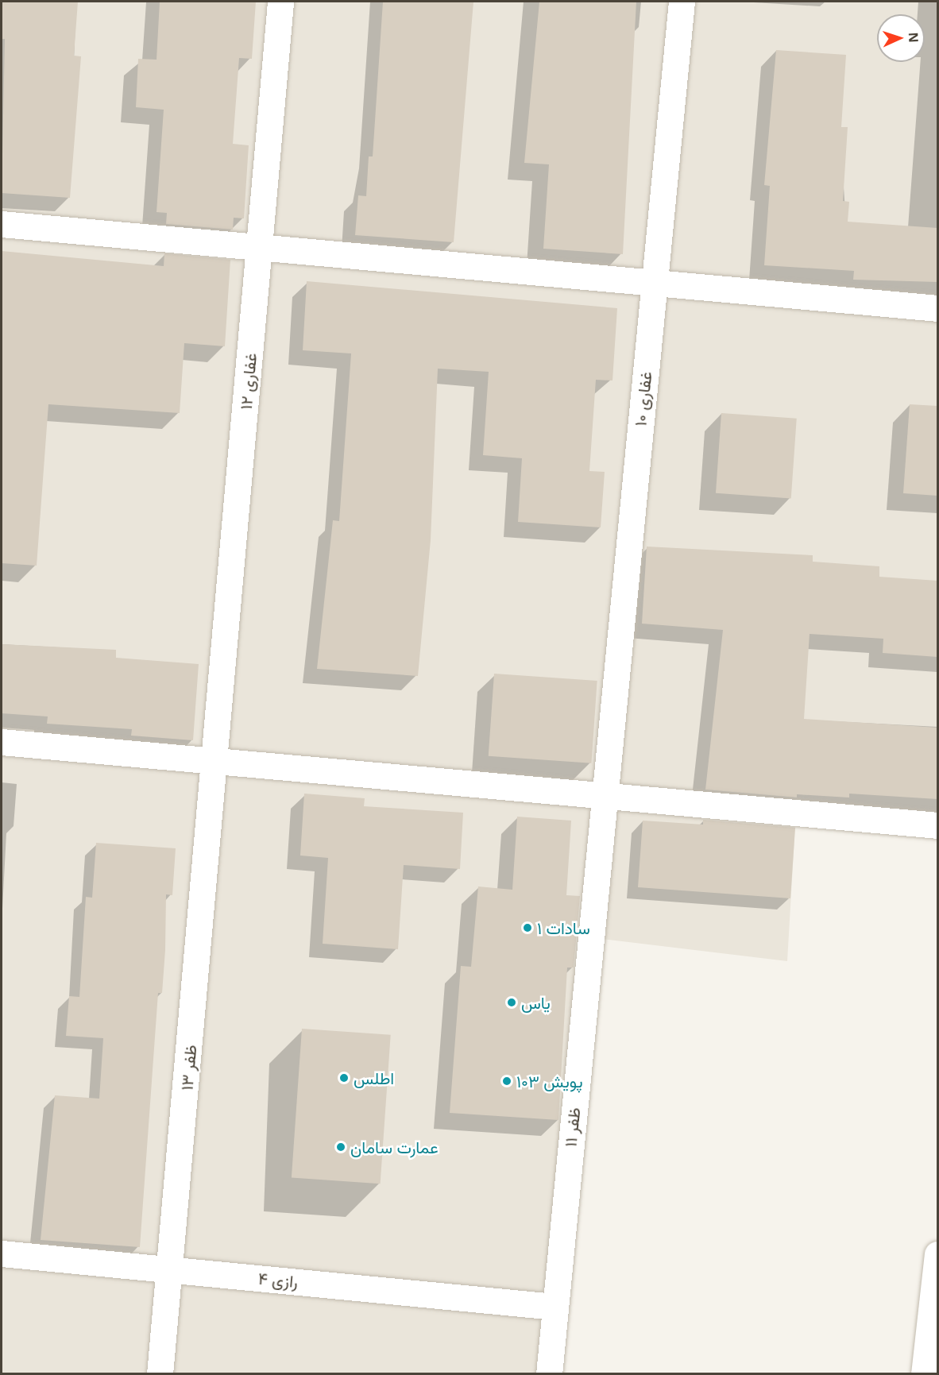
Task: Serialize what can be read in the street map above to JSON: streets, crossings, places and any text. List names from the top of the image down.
{
  "streets": {
    "street": [
      "غفاری ۱۲",
      "غفاری ۱۰",
      "ظفر ۱۳",
      "ظفر ۱۱",
      "رازی ۴"
    ]
  },
  "crossings": [
    ["غفاری ۱۲", "ظفر ۱۳"],
    ["غفاری ۱۰", "ظفر ۱۱"],
    ["ظفر ۱۳", "رازی ۴"],
    ["ظفر ۱۱", "رازی ۴"]
  ],
  "places": [
    "سادات ۱",
    "یاس",
    "اطلس",
    "پویش ۱۰۳",
    "عمارت سامان"
  ],
  "north": "right"
}
